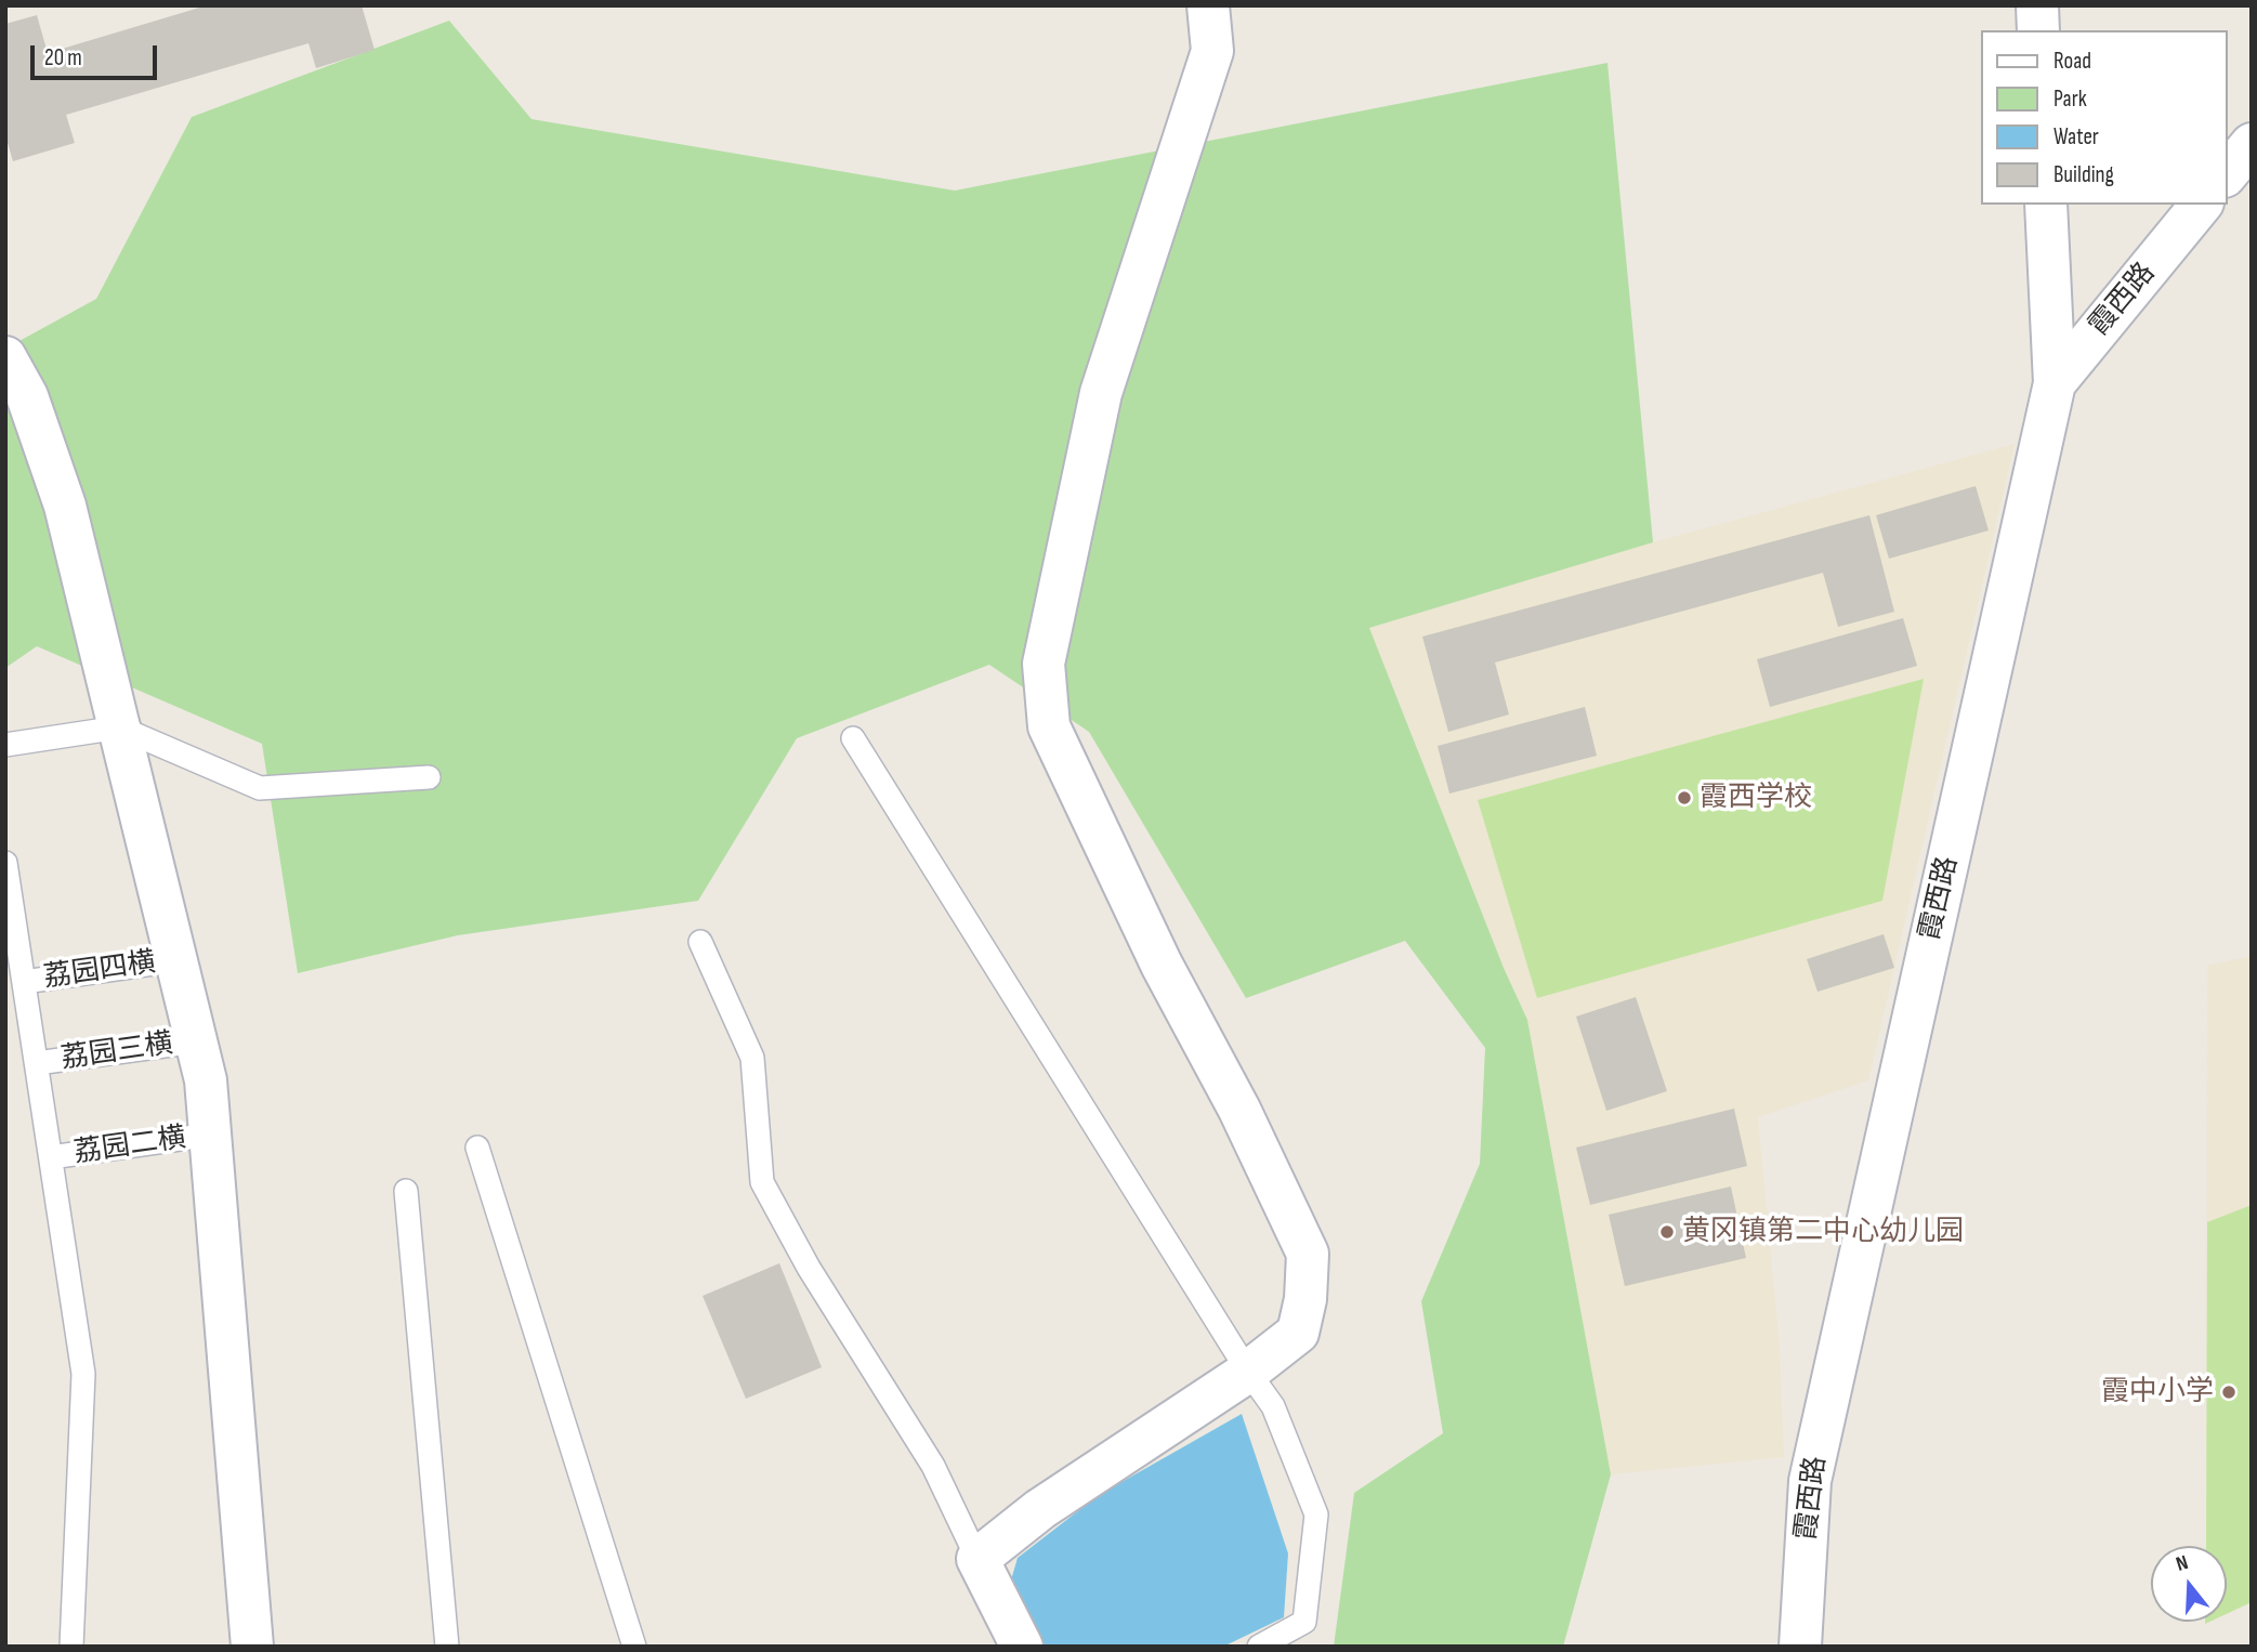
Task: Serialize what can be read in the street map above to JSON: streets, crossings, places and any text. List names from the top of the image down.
{
  "streets": {
    "street": ["霞西路"],
    "lane": ["荔园四横", "荔园三横", "荔园二横"]
  },
  "places": ["霞西学校", "黄冈镇第二中心幼儿园", "霞中小学"],
  "legend": [
    "Road",
    "Park",
    "Water",
    "Building"
  ],
  "scale_bar": "20 m",
  "north": "top"
}
